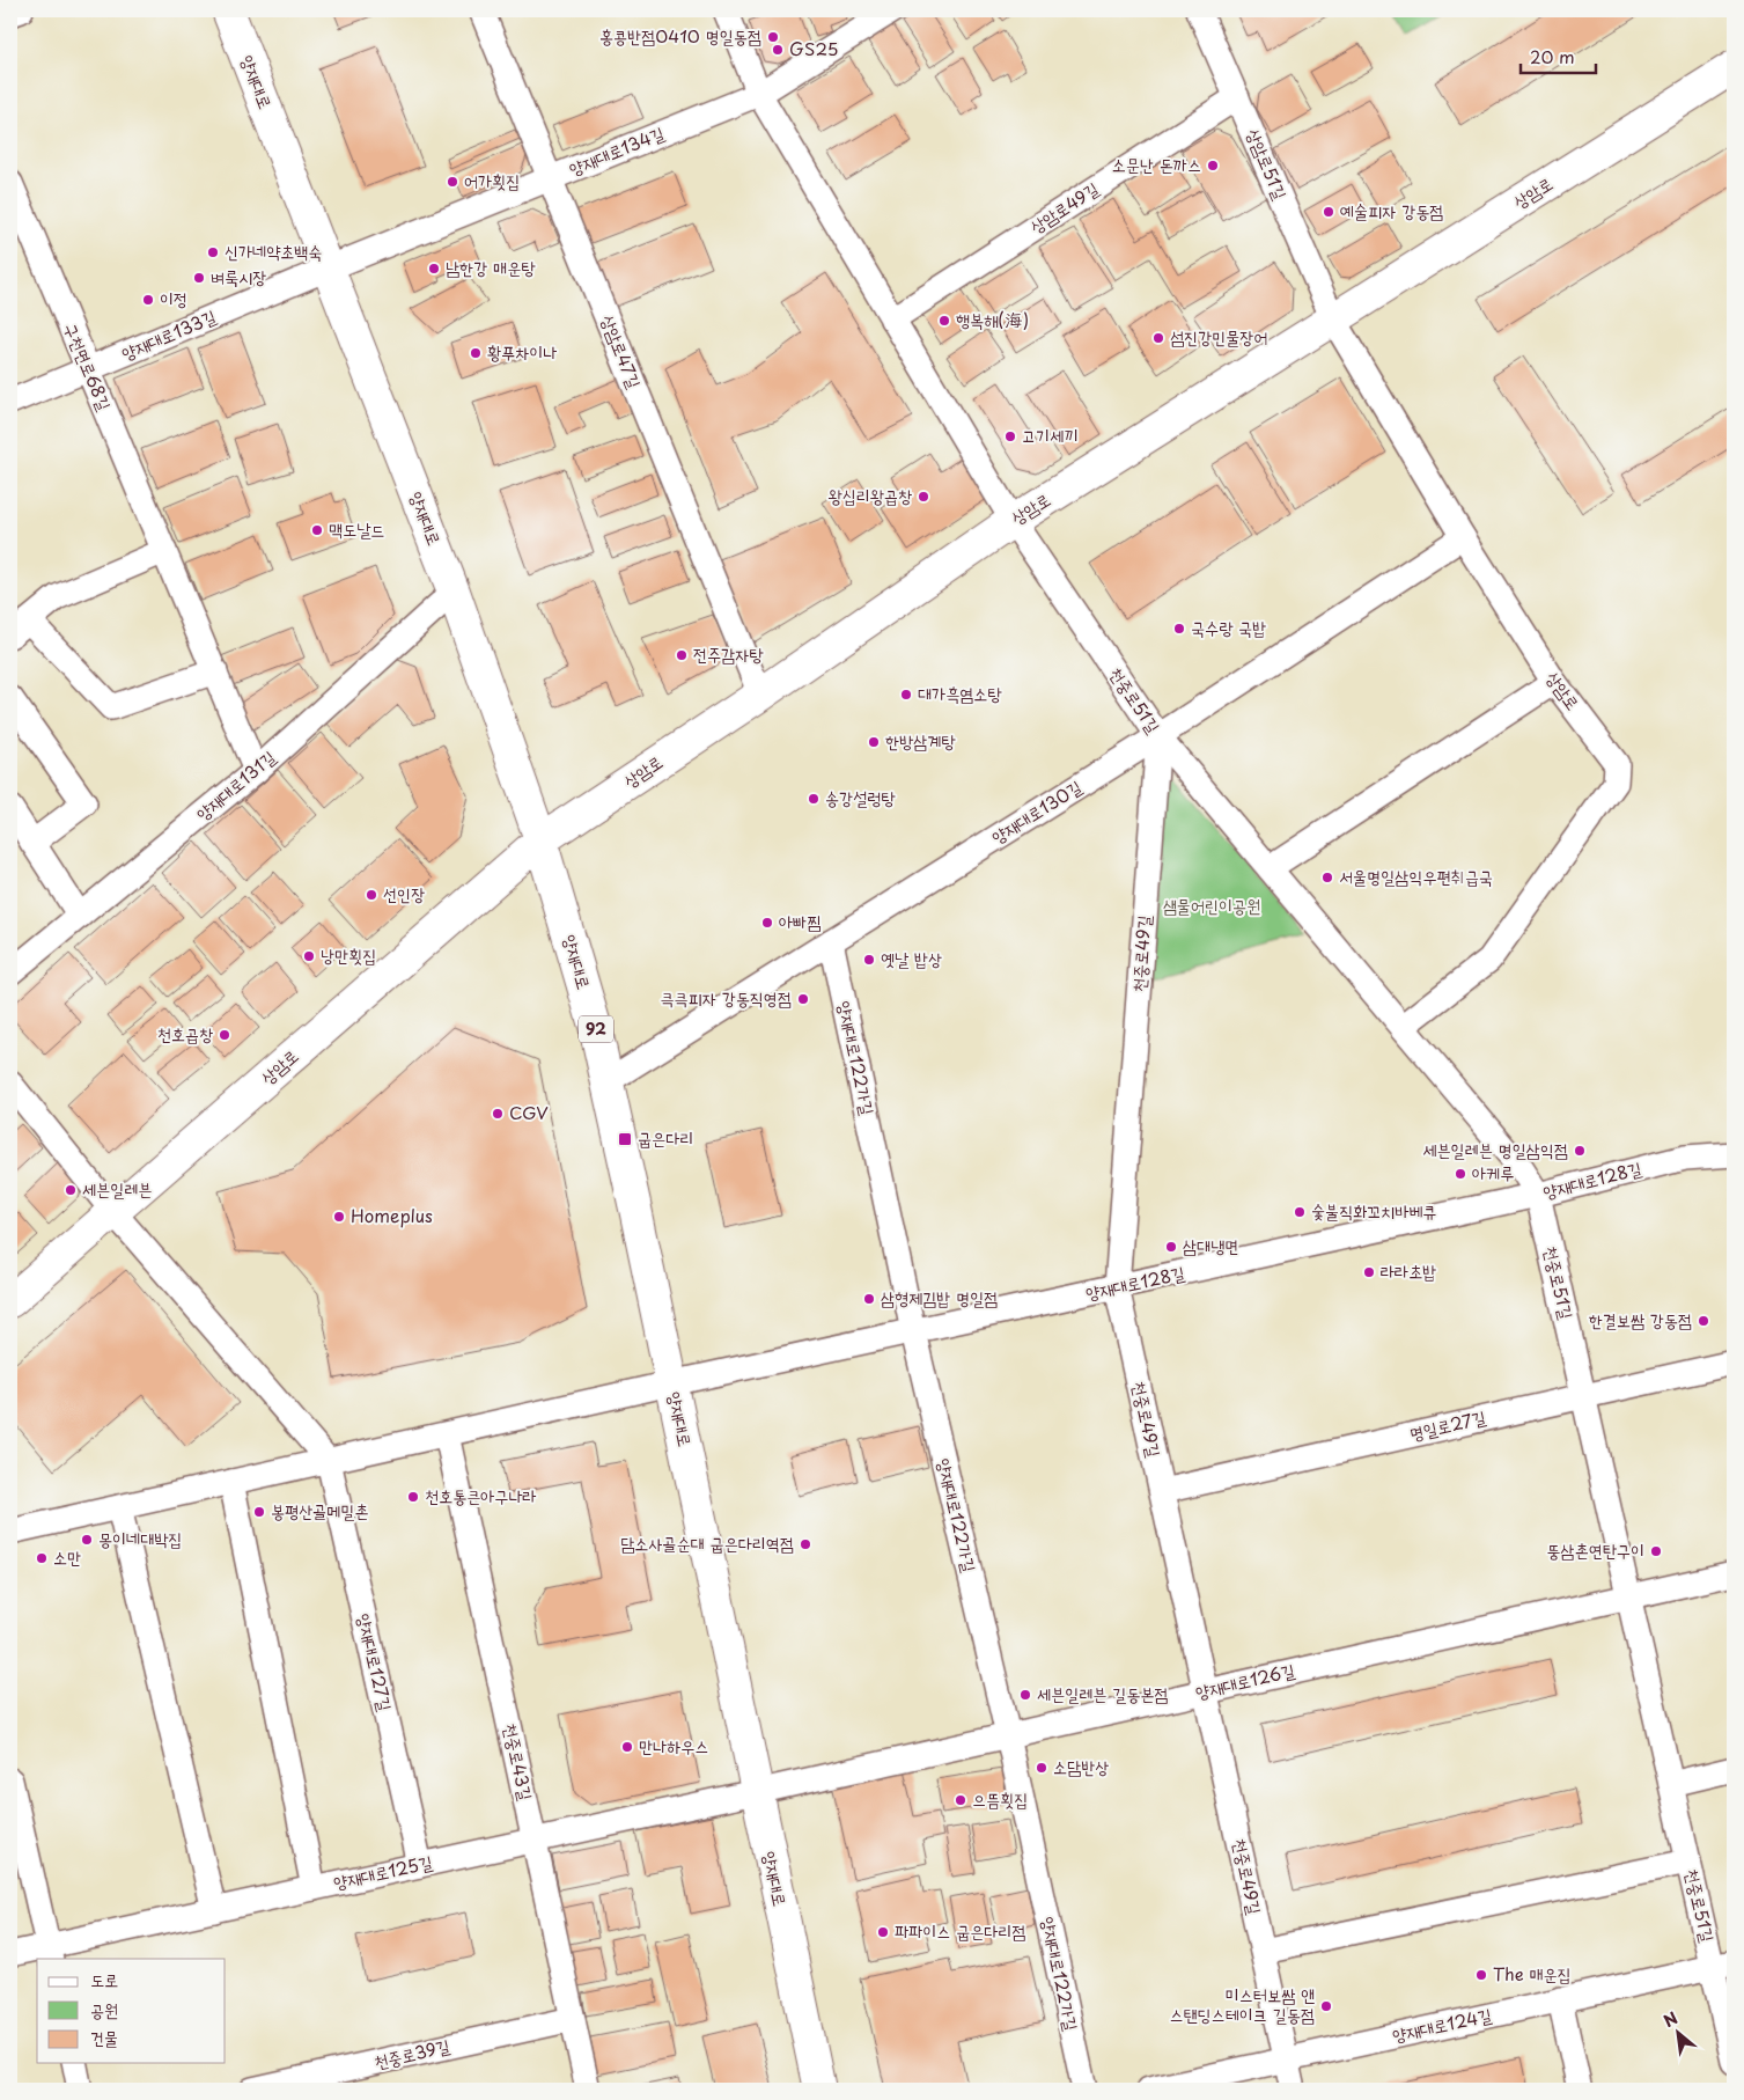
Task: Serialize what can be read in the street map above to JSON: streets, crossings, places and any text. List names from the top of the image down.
{
  "streets": {
    "main road": ["양재대로", "상암로", "92"],
    "street": [
      "양재대로134길",
      "상암로51길",
      "상암로49길",
      "양재대로133길",
      "상암로47길",
      "구천면로68길",
      "천중로51길",
      "양재대로131길",
      "양재대로130길",
      "천중로49길",
      "양재대로122가길",
      "양재대로128길",
      "명일로27길",
      "양재대로127길",
      "양재대로126길",
      "천중로43길",
      "양재대로125길",
      "양재대로124길",
      "천중로39길"
    ]
  },
  "crossings": [
    ["양재대로", "양재대로134길"],
    ["양재대로", "상암로"],
    ["양재대로", "양재대로133길"],
    ["양재대로", "양재대로131길"],
    ["양재대로", "양재대로130길"],
    ["양재대로", "양재대로128길"],
    ["양재대로", "양재대로126길"],
    ["양재대로", "양재대로125길"],
    ["양재대로134길", "양재대로133길"],
    ["양재대로134길", "상암로47길"],
    ["상암로51길", "상암로"],
    ["상암로51길", "상암로49길"],
    ["상암로", "상암로47길"],
    ["상암로", "천중로51길"],
    ["상암로", "양재대로130길"],
    ["양재대로133길", "구천면로68길"],
    ["구천면로68길", "양재대로131길"],
    ["천중로51길", "양재대로130길"],
    ["천중로51길", "천중로49길"],
    ["천중로51길", "양재대로128길"],
    ["천중로51길", "명일로27길"],
    ["천중로51길", "양재대로126길"],
    ["천중로51길", "양재대로124길"],
    ["양재대로130길", "천중로49길"],
    ["양재대로130길", "양재대로122가길"],
    ["천중로49길", "양재대로128길"],
    ["천중로49길", "명일로27길"],
    ["천중로49길", "양재대로126길"],
    ["천중로49길", "양재대로124길"],
    ["양재대로122가길", "양재대로128길"],
    ["양재대로122가길", "양재대로126길"],
    ["양재대로127길", "양재대로125길"],
    ["양재대로126길", "양재대로125길"],
    ["천중로43길", "양재대로125길"],
    ["천중로43길", "천중로39길"]
  ],
  "parks": ["샘물어린이공원"],
  "places": {
    "other": [
      "홍콩반점0410 명일동점",
      "GS25",
      "소문난 돈까스",
      "어가횟집",
      "예술피자 강동점",
      "신가네약초백숙",
      "남한강 매운탕",
      "벼룩시장",
      "이정",
      "행복해(海)",
      "섬진강민물장어",
      "황푸차이나",
      "고기세끼",
      "왕십리왕곱창",
      "맥도날드",
      "국수랑 국밥",
      "전주감자탕",
      "대가흑염소탕",
      "한방삼계탕",
      "송강설렁탕",
      "서울명일삼익우편취급국",
      "선인장",
      "아빠찜",
      "낭만횟집",
      "옛날 밥상",
      "큭큭피자 강동직영점",
      "천호곱창",
      "CGV",
      "세븐일레븐 명일삼익점",
      "아케루",
      "세븐일레븐",
      "숯불직화꼬치바베큐",
      "Homeplus",
      "삼대냉면",
      "라라초밥",
      "삼형제김밥 명일점",
      "한결보쌈 강동점",
      "천호통큰아구나라",
      "봉평산골메밀촌",
      "몽이네대박집",
      "담소사골순대 굽은다리역점",
      "뚱삼촌연탄구이",
      "소만",
      "세븐일레븐 길동본점",
      "만나하우스",
      "소담반상",
      "으뜸횟집",
      "파파이스 굽은다리점",
      "The 매운집",
      "미스터보쌈 앤 스탠딩스테이크 길동점"
    ],
    "transit": ["굽은다리"]
  },
  "legend": ["도로", "공원", "건물"],
  "scale_bar": "20 m",
  "north": "top left"
}
